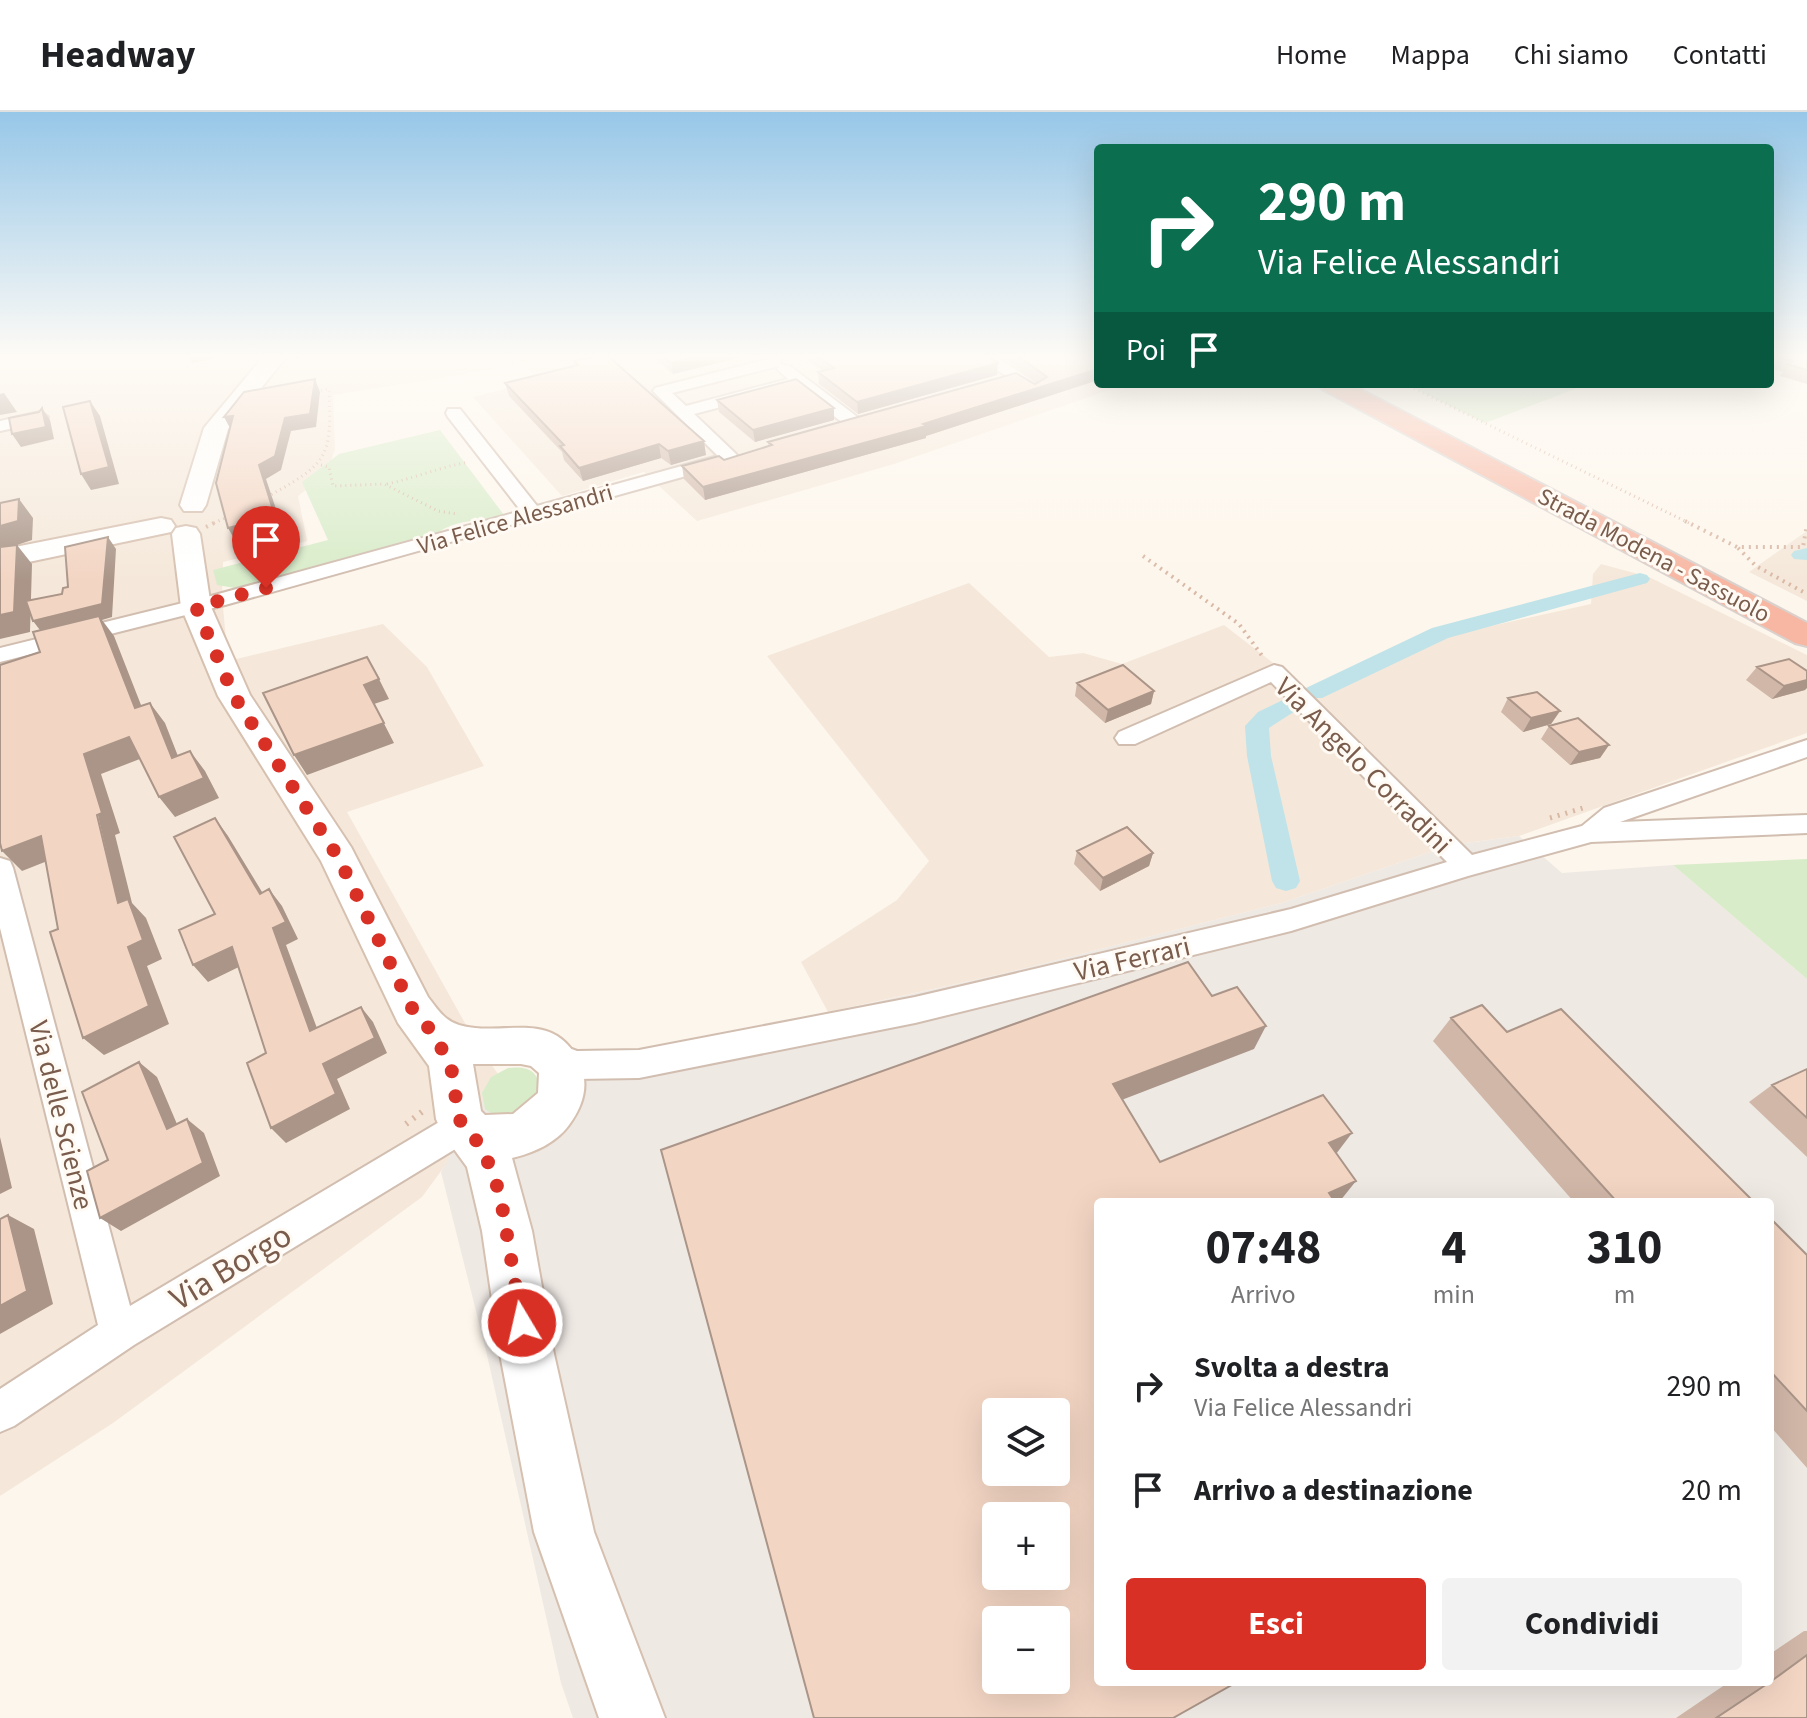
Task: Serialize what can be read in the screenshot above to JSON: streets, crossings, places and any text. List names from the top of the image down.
{
  "streets": {
    "highway": ["Strada Modena - Sassuolo"],
    "street": [
      "Via Felice Alessandri",
      "Via Angelo Corradini",
      "Via Ferrari",
      "Via delle Scienze",
      "Via Borgo"
    ]
  },
  "crossings": [
    ["Via Angelo Corradini", "Via Ferrari"],
    ["Via Ferrari", "Via Borgo"],
    ["Via delle Scienze", "Via Borgo"]
  ],
  "page": {
    "header": "Headway",
    "nav": [
      "Home",
      "Mappa",
      "Chi siamo",
      "Contatti"
    ],
    "turn": ["290 m", "Via Felice Alessandri"],
    "then": "Poi",
    "eta": [
      "07:48",
      "Arrivo",
      "4",
      "min",
      "310",
      "m"
    ],
    "list": [
      {
        "name": "Svolta a destra",
        "note": "Via Felice Alessandri",
        "value": "290 m"
      },
      {
        "name": "Arrivo a destinazione",
        "value": "20 m"
      }
    ],
    "map_buttons": ["+", "−"],
    "buttons": ["Esci", "Condividi"]
  }
}
